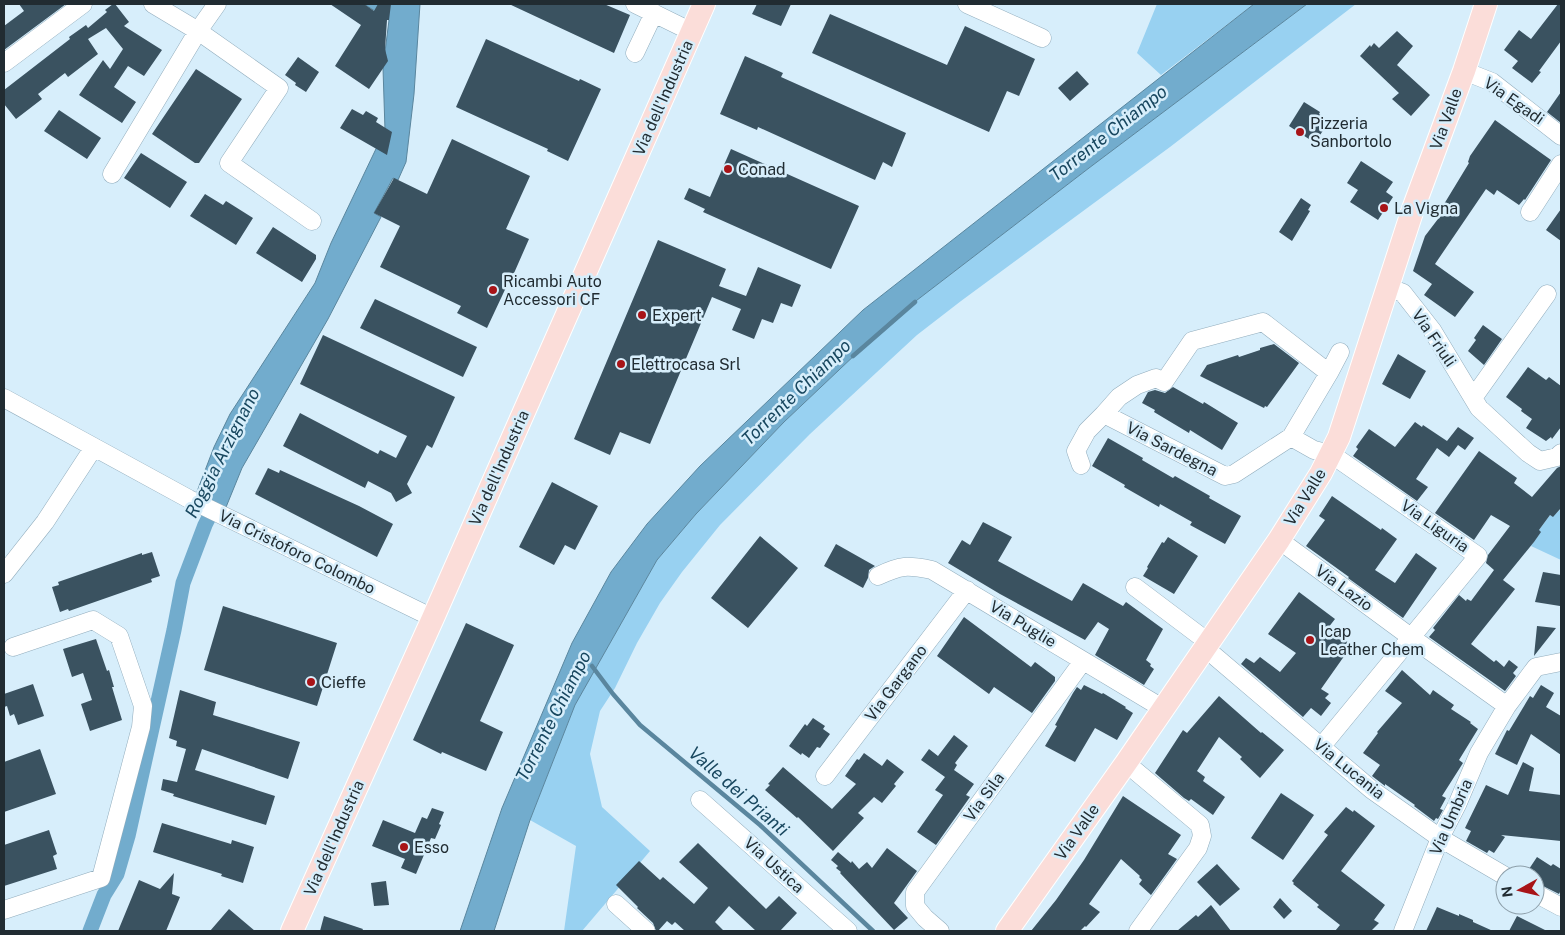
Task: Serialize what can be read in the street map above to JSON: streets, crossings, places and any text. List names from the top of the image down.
{
  "streets": {
    "main road": ["Via dell'Industria", "Via Valle"],
    "street": [
      "Via Egadi",
      "Via Friuli",
      "Via Sardegna",
      "Via Liguria",
      "Via Cristoforo Colombo",
      "Via Lazio",
      "Via Puglie",
      "Via Gargano",
      "Via Lucania",
      "Via Sila",
      "Via Umbria",
      "Via Ustica"
    ]
  },
  "crossings": [
    ["Via dell'Industria", "Via Cristoforo Colombo"],
    ["Via Egadi", "Via Valle"],
    ["Via Valle", "Via Friuli"],
    ["Via Valle", "Via Liguria"],
    ["Via Valle", "Via Lazio"],
    ["Via Valle", "Via Puglie"],
    ["Via Valle", "Via Lucania"],
    ["Via Liguria", "Via Lazio"],
    ["Via Lazio", "Via Umbria"],
    ["Via Puglie", "Via Gargano"],
    ["Via Puglie", "Via Sila"],
    ["Via Lucania", "Via Umbria"]
  ],
  "water": ["Torrente Chiampo", "Roggia Arzignano", "Valle dei Prianti"],
  "places": [
    "Pizzeria Sanbortolo",
    "Conad",
    "La Vigna",
    "Ricambi Auto Accessori CF",
    "Expert",
    "Elettrocasa Srl",
    "Icap Leather Chem",
    "Cieffe",
    "Esso"
  ],
  "north": "left"
}
